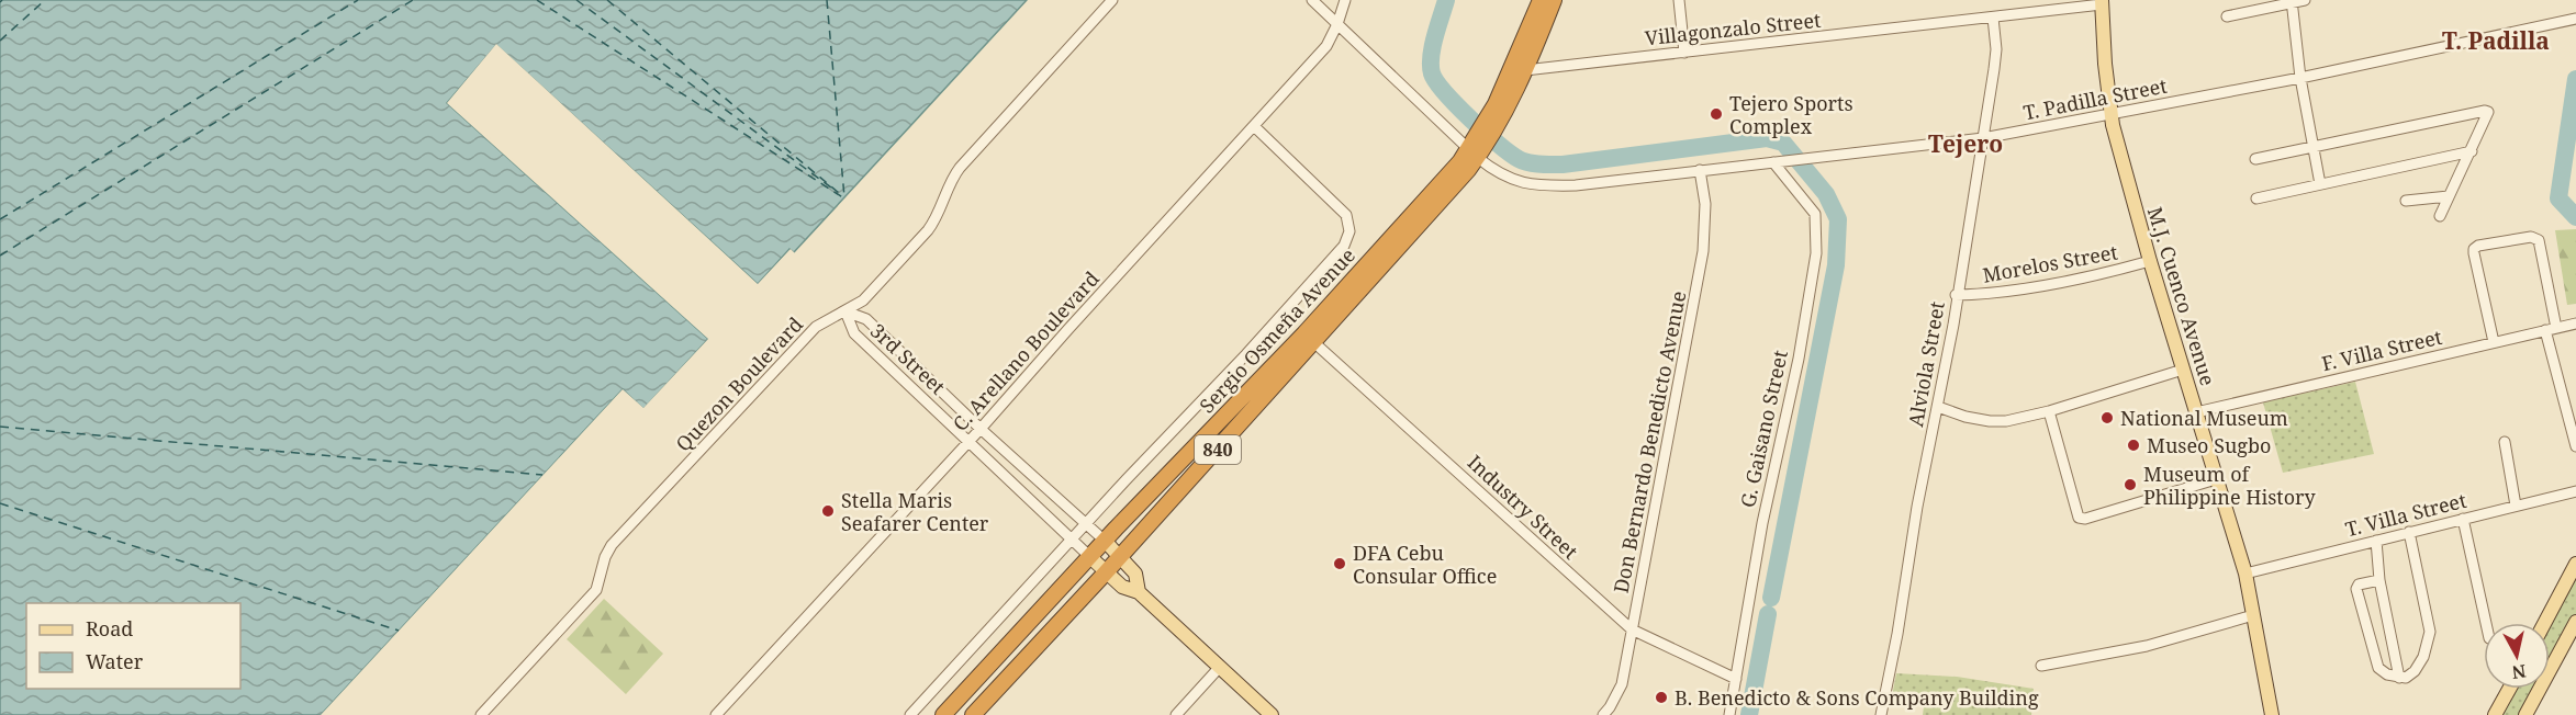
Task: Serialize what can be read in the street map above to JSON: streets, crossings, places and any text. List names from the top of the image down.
{
  "streets": {
    "highway": ["Sergio Osmeña Avenue", "840"],
    "main road": ["M.J. Cuenco Avenue"],
    "street": [
      "Villagonzalo Street",
      "T. Padilla Street",
      "Morelos Street",
      "F. Villa Street",
      "C. Arellano Boulevard",
      "3rd Street",
      "Alviola Street",
      "Quezon Boulevard",
      "G. Gaisano Street",
      "Don Bernardo Benedicto Avenue",
      "Industry Street",
      "T. Villa Street"
    ]
  },
  "crossings": [
    ["Villagonzalo Street", "M.J. Cuenco Avenue"],
    ["Villagonzalo Street", "Sergio Osmeña Avenue"],
    ["Villagonzalo Street", "Alviola Street"],
    ["T. Padilla Street", "M.J. Cuenco Avenue"],
    ["T. Padilla Street", "Sergio Osmeña Avenue"],
    ["T. Padilla Street", "C. Arellano Boulevard"],
    ["T. Padilla Street", "Alviola Street"],
    ["T. Padilla Street", "G. Gaisano Street"],
    ["T. Padilla Street", "Don Bernardo Benedicto Avenue"],
    ["Morelos Street", "M.J. Cuenco Avenue"],
    ["Morelos Street", "Alviola Street"],
    ["M.J. Cuenco Avenue", "F. Villa Street"],
    ["M.J. Cuenco Avenue", "T. Villa Street"],
    ["Sergio Osmeña Avenue", "3rd Street"],
    ["Sergio Osmeña Avenue", "Industry Street"],
    ["C. Arellano Boulevard", "3rd Street"],
    ["3rd Street", "Quezon Boulevard"],
    ["G. Gaisano Street", "Industry Street"],
    ["Don Bernardo Benedicto Avenue", "Industry Street"]
  ],
  "districts": ["T. Padilla", "Tejero"],
  "places": [
    "Tejero Sports Complex",
    "National Museum",
    "Museo Sugbo",
    "Museum of Philippine History",
    "Stella Maris Seafarer Center",
    "DFA Cebu Consular Office",
    "B. Benedicto & Sons Company Building"
  ],
  "legend": ["Road", "Water"],
  "north": "bottom"
}
